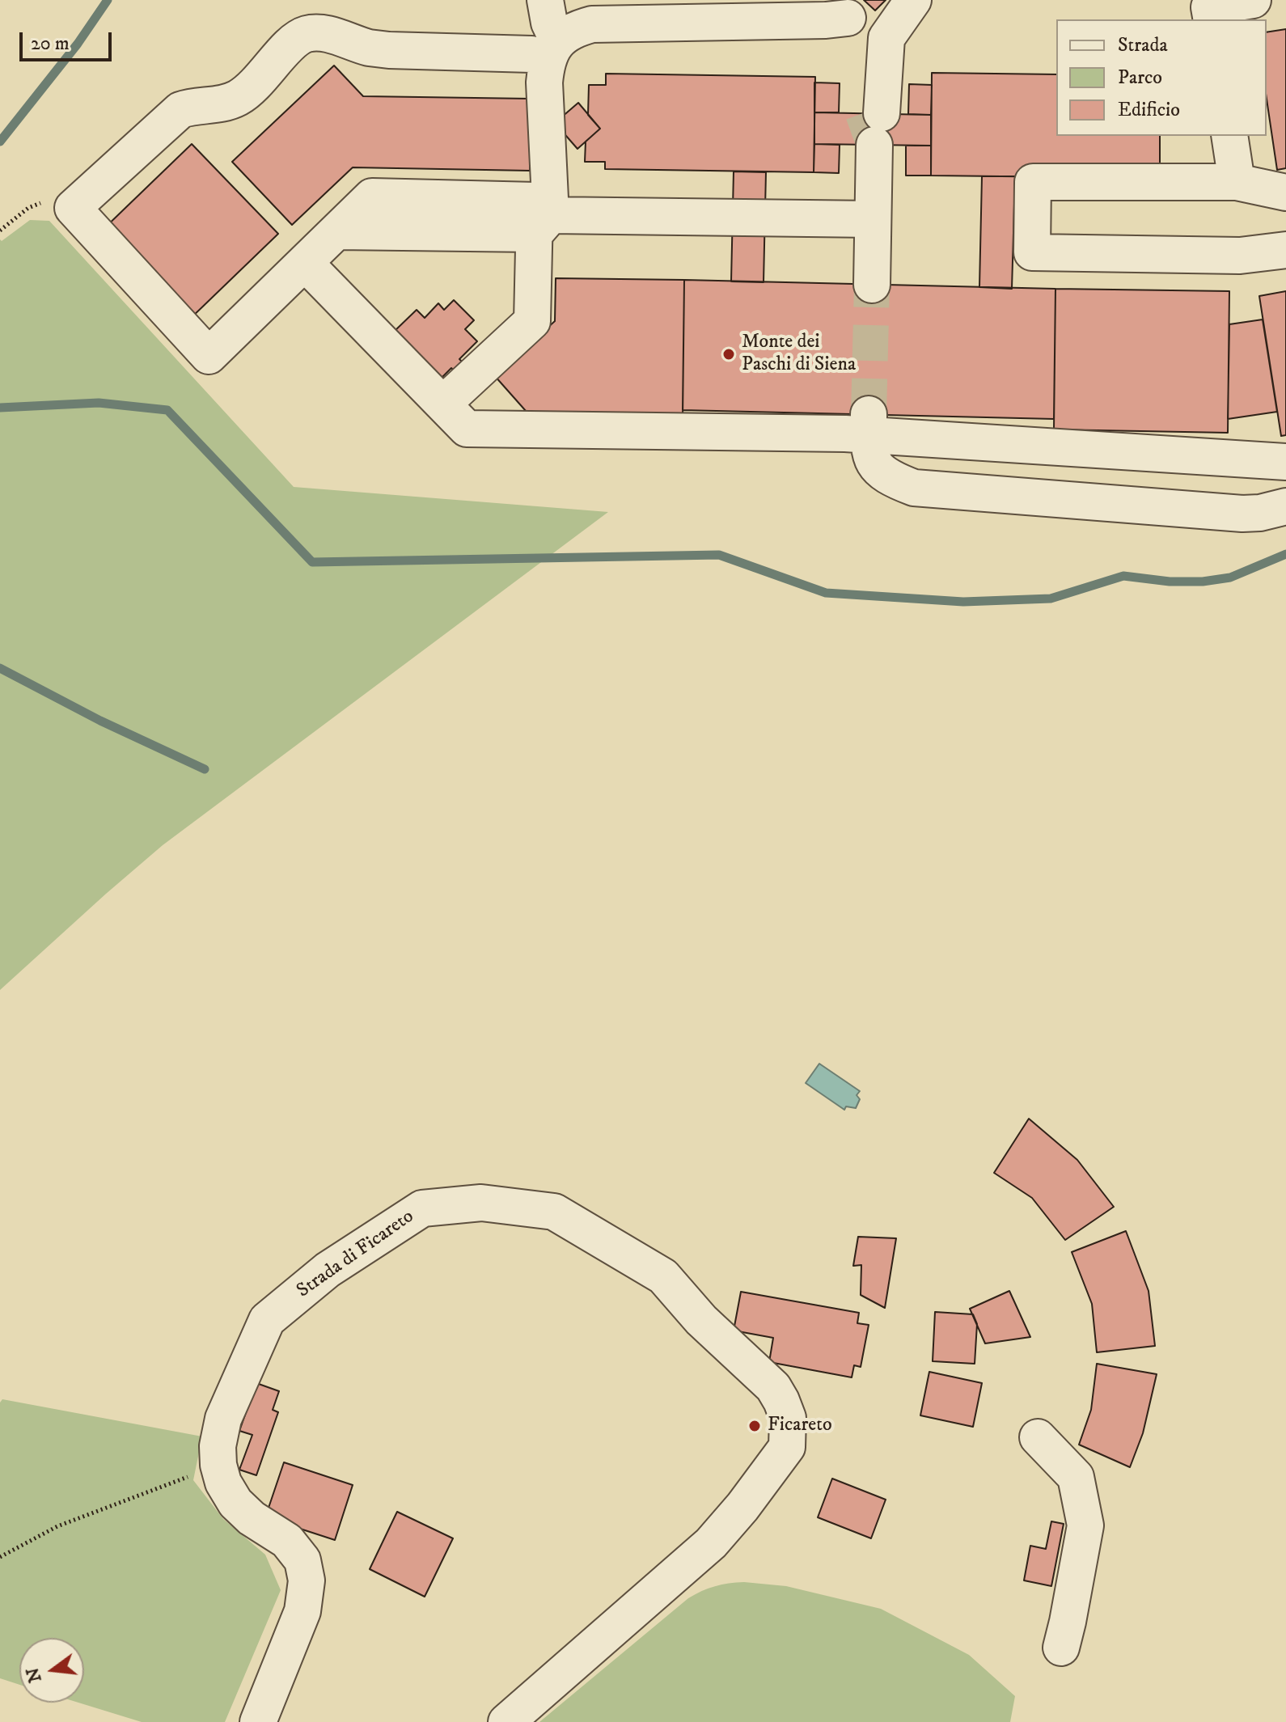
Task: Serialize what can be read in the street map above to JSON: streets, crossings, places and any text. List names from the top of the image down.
{
  "streets": {
    "street": ["Strada di Ficareto"]
  },
  "places": ["Monte dei Paschi di Siena", "Ficareto"],
  "legend": ["Strada", "Parco", "Edificio"],
  "scale_bar": "20 m",
  "north": "left"
}
